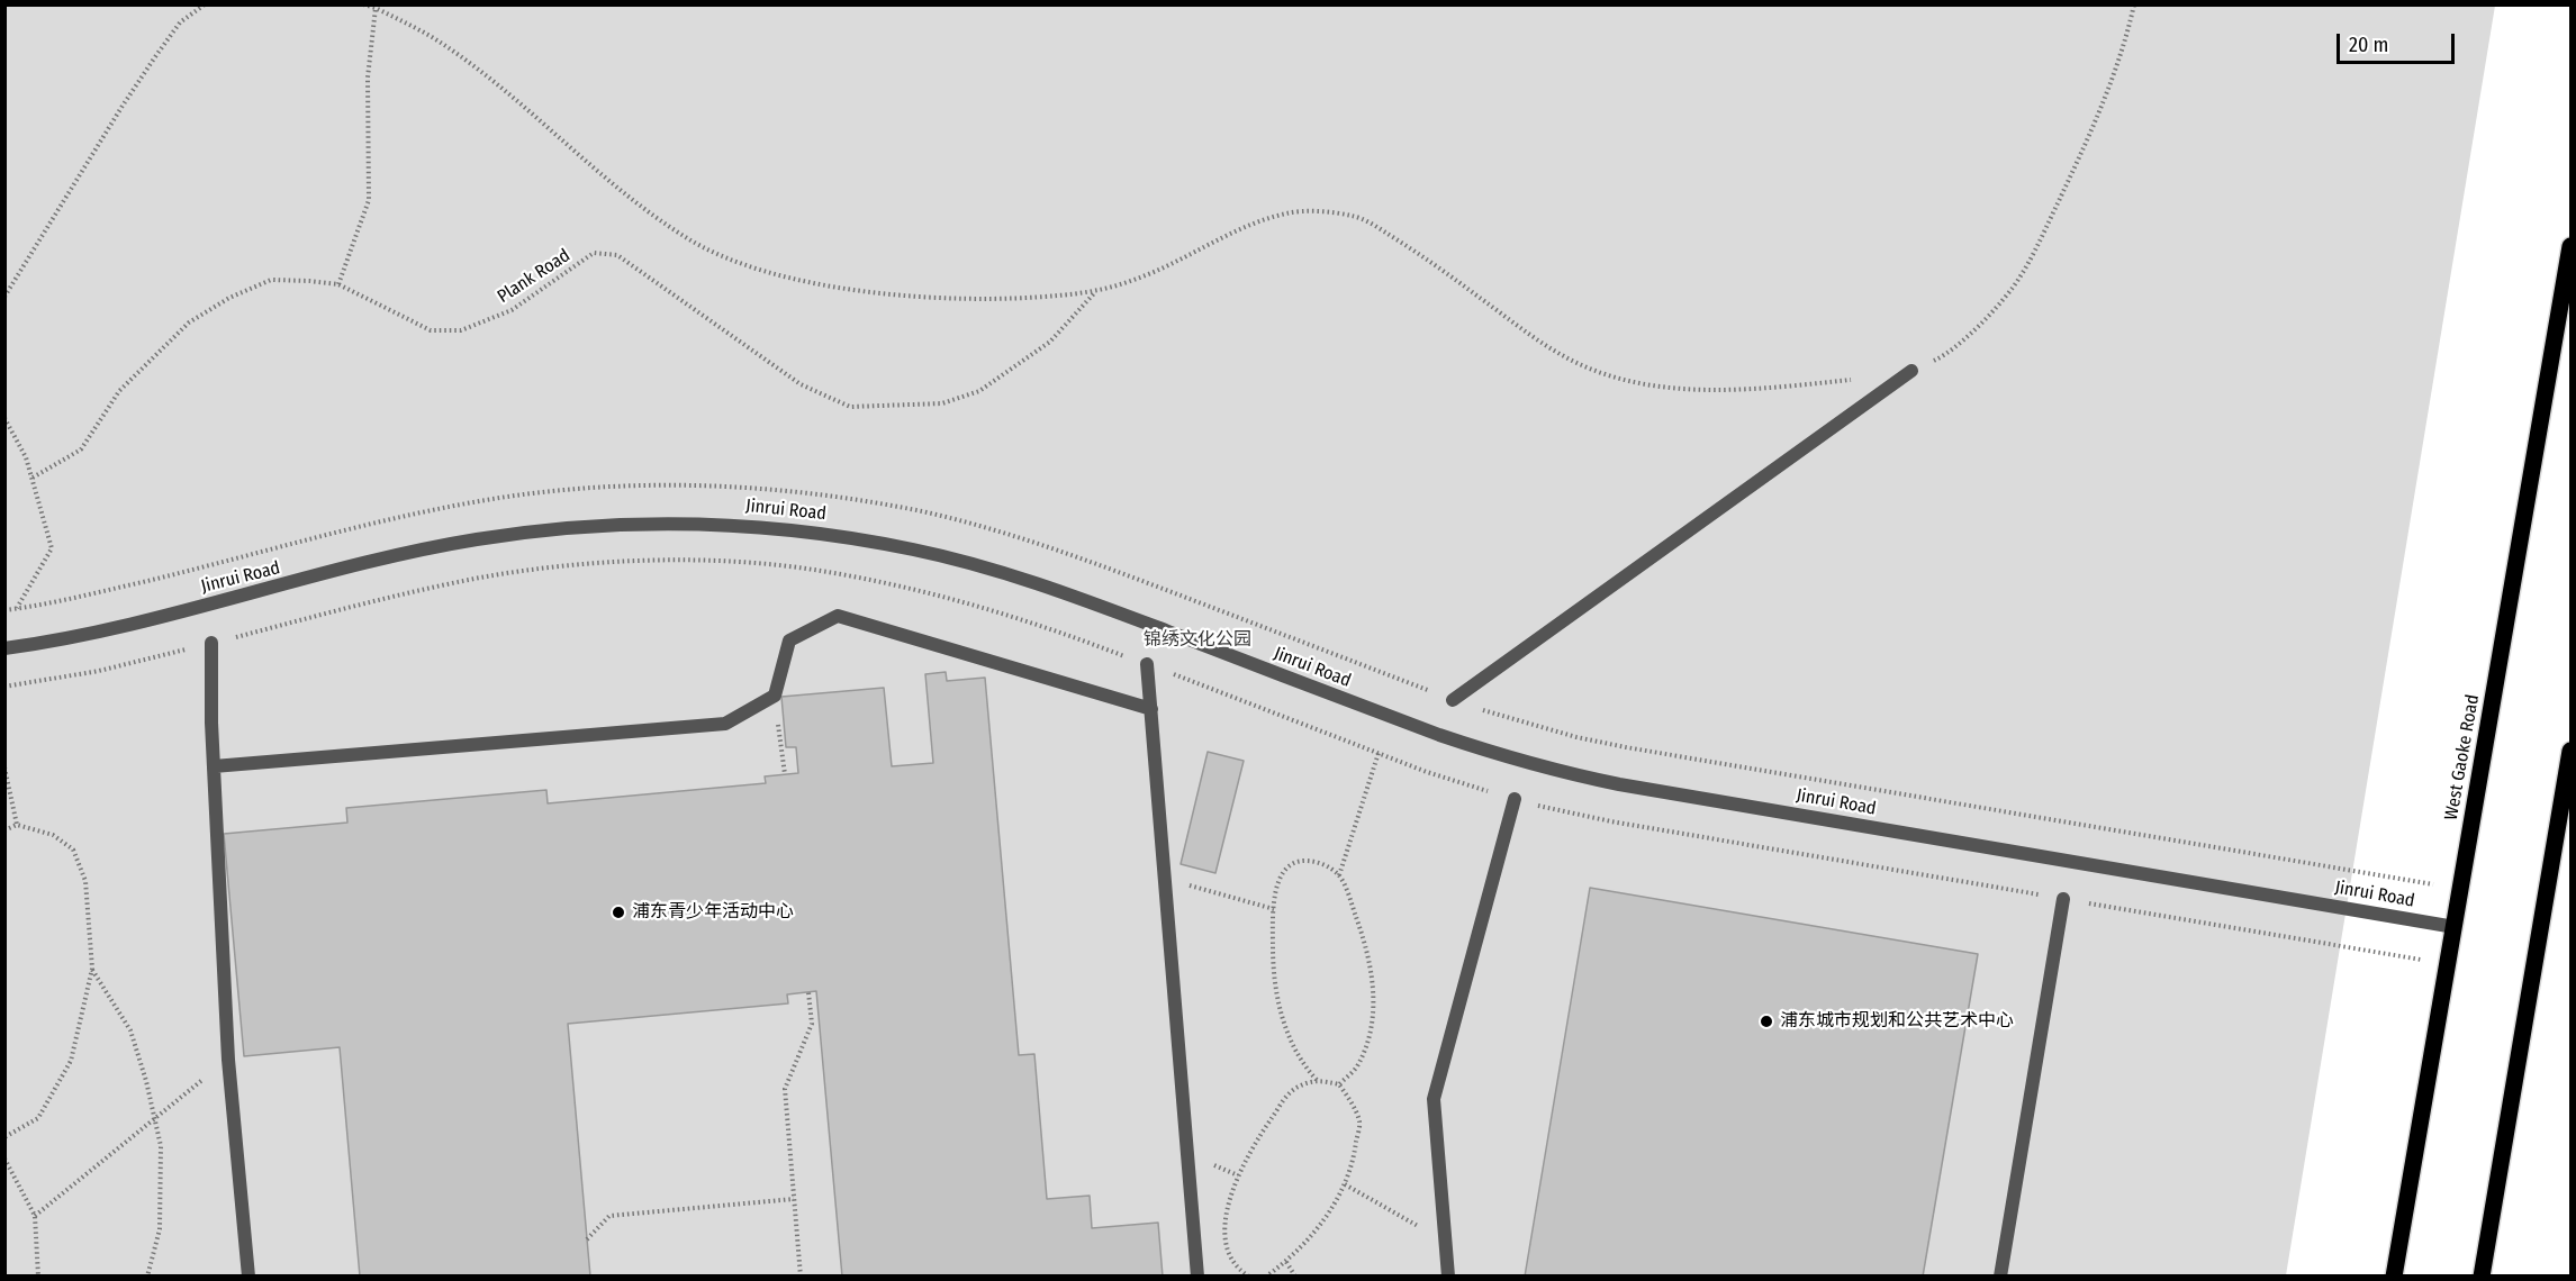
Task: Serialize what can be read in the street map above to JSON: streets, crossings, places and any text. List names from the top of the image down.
{
  "streets": {
    "main road": ["West Gaoke Road"],
    "street": ["Jinrui Road"],
    "path": ["Plank Road"]
  },
  "crossings": [
    ["Jinrui Road", "West Gaoke Road"]
  ],
  "parks": ["锦绣文化公园"],
  "places": ["浦东青少年活动中心", "浦东城市规划和公共艺术中心"],
  "scale_bar": "20 m"
}
